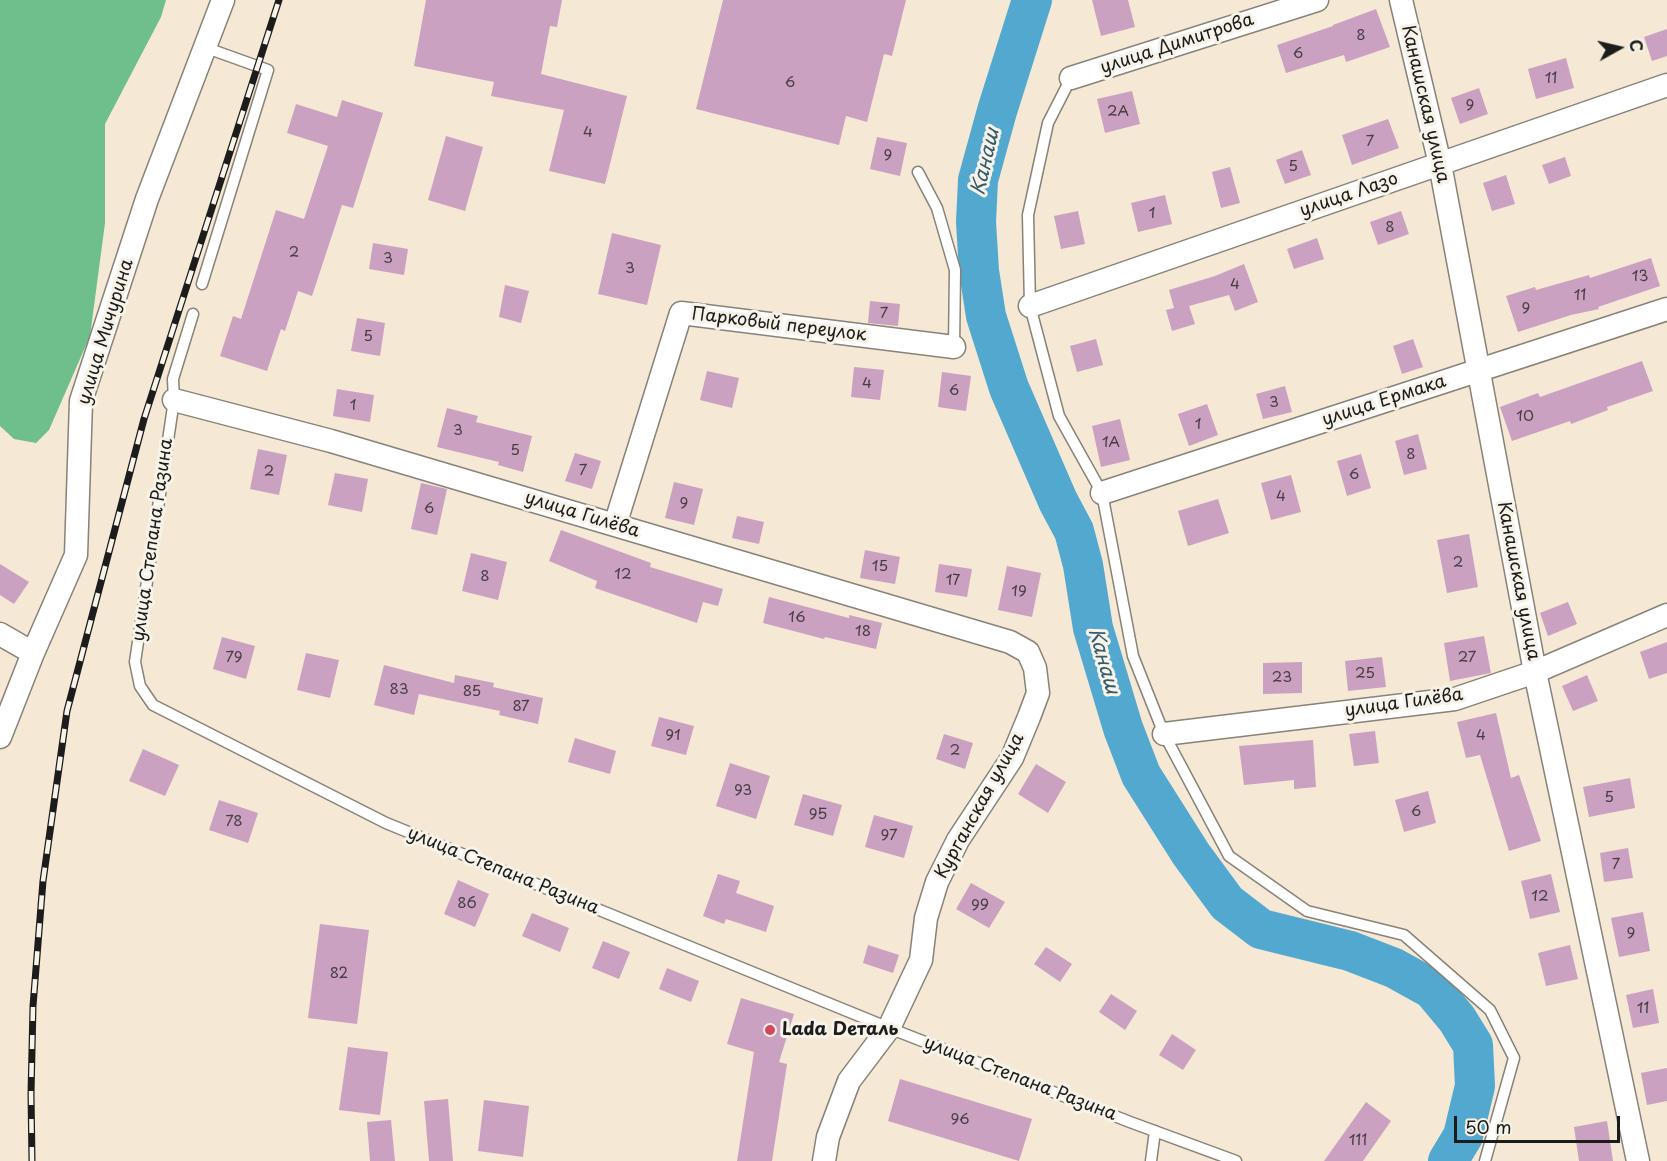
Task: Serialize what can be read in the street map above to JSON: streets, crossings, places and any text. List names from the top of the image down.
{
  "streets": {
    "street": [
      "улица Димитрова",
      "Канашская улица",
      "улица Лазо",
      "Парковый переулок",
      "улица Мичурина",
      "улица Ермака",
      "улица Гилёва",
      "Курганская улица"
    ],
    "lane": ["улица Степана Разина"]
  },
  "crossings": [
    ["Канашская улица", "улица Лазо"],
    ["Канашская улица", "улица Ермака"],
    ["Канашская улица", "улица Гилёва"],
    ["Парковый переулок", "улица Гилёва"],
    ["улица Гилёва", "улица Степана Разина"],
    ["улица Гилёва", "Курганская улица"],
    ["улица Степана Разина", "Курганская улица"]
  ],
  "water": ["Канаш"],
  "places": ["Lada Dеталь"],
  "house_numbers": [
    "8",
    "6",
    "11",
    "6",
    "9",
    "2А",
    "4",
    "7",
    "9",
    "5",
    "1",
    "8",
    "2",
    "3",
    "3",
    "13",
    "4",
    "11",
    "9",
    "7",
    "5",
    "4",
    "6",
    "3",
    "1",
    "10",
    "1",
    "3",
    "1А",
    "5",
    "8",
    "7",
    "2",
    "6",
    "4",
    "9",
    "6",
    "2",
    "15",
    "12",
    "8",
    "17",
    "19",
    "16",
    "18",
    "79",
    "27",
    "25",
    "23",
    "83",
    "85",
    "87",
    "91",
    "4",
    "2",
    "93",
    "5",
    "6",
    "95",
    "78",
    "97",
    "7",
    "12",
    "86",
    "99",
    "9",
    "82",
    "11",
    "96",
    "111"
  ],
  "scale_bar": "50 m",
  "north": "right"
}
